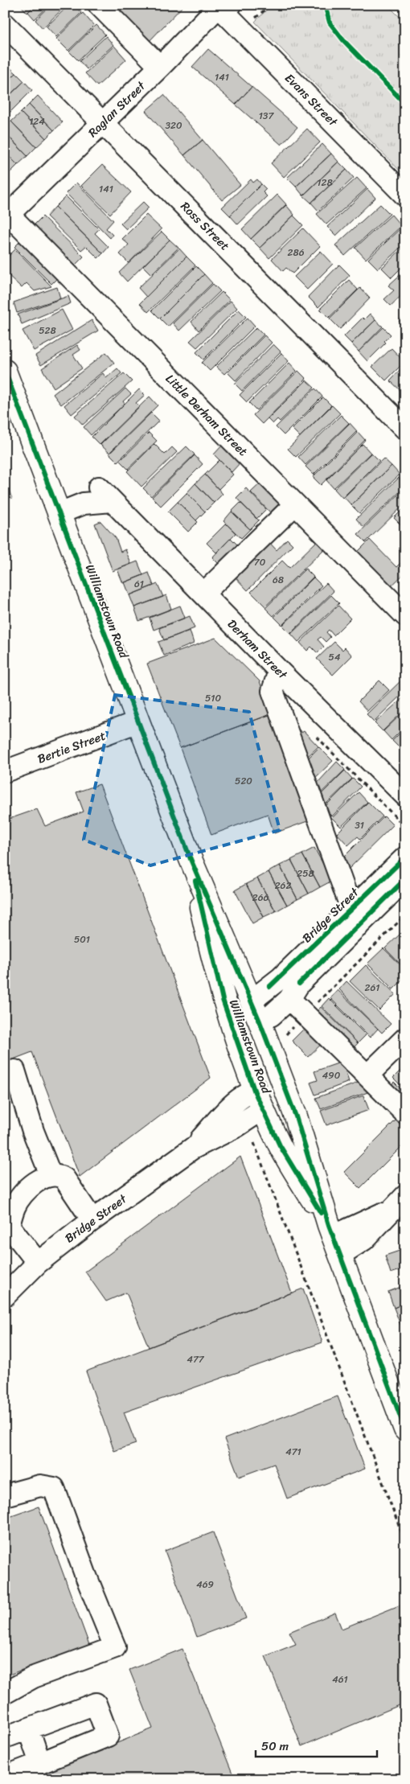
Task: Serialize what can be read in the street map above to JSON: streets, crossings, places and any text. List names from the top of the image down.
{
  "streets": {
    "main road": ["Williamstown Road"],
    "street": [
      "Evans Street",
      "Raglan Street",
      "Ross Street",
      "Little Derham Street",
      "Derham Street",
      "Bertie Street",
      "Bridge Street"
    ]
  },
  "crossings": [
    ["Evans Street", "Raglan Street"],
    ["Raglan Street", "Ross Street"],
    ["Raglan Street", "Little Derham Street"],
    ["Williamstown Road", "Derham Street"],
    ["Williamstown Road", "Bertie Street"],
    ["Williamstown Road", "Bridge Street"]
  ],
  "house_numbers": [
    "141",
    "137",
    "124",
    "320",
    "128",
    "141",
    "286",
    "528",
    "70",
    "68",
    "61",
    "54",
    "510",
    "520",
    "31",
    "258",
    "262",
    "266",
    "501",
    "261",
    "490",
    "477",
    "471",
    "469",
    "461"
  ],
  "scale_bar": "50 m"
}
